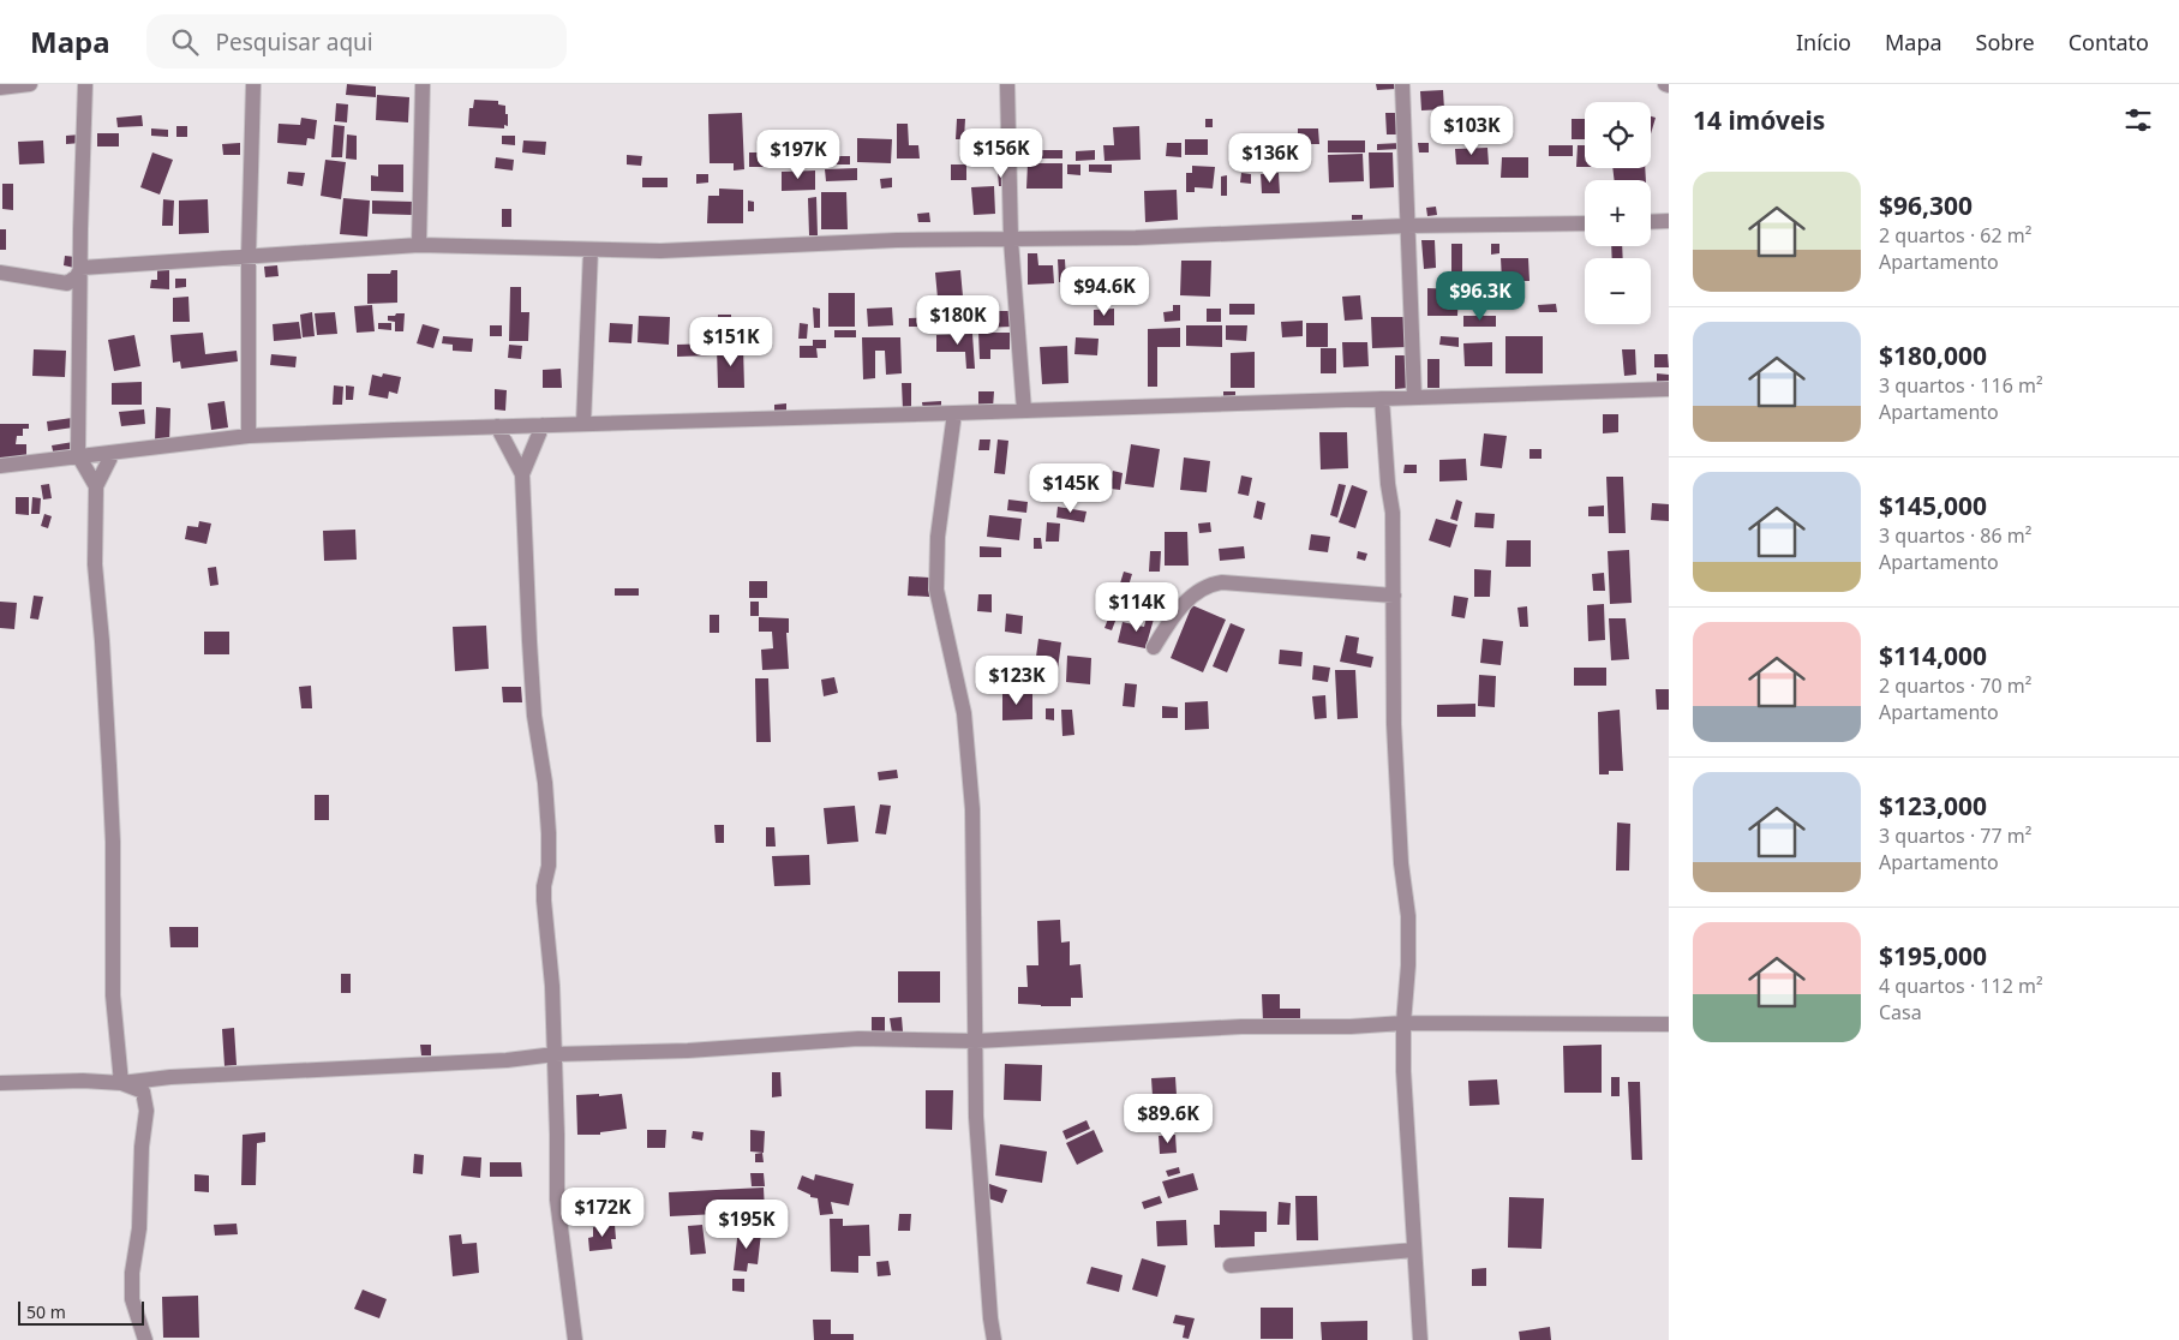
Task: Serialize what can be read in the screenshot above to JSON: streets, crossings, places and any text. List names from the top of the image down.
{
  "scale_bar": "50 m",
  "page": {
    "header": "Mapa",
    "search": "Pesquisar aqui",
    "nav": [
      "Início",
      "Mapa",
      "Sobre",
      "Contato"
    ],
    "heading": "14 imóveis",
    "map_buttons": ["+", "−"],
    "price": [
      "$103K",
      "$156K",
      "$197K",
      "$136K",
      "$94.6K",
      "$96.3K",
      "$180K",
      "$151K",
      "$145K",
      "$114K",
      "$123K",
      "$89.6K",
      "$172K",
      "$195K"
    ],
    "list": [
      {
        "name": "$96,300",
        "note": "2 quartos · 62 m² · Apartamento"
      },
      {
        "name": "$180,000",
        "note": "3 quartos · 116 m² · Apartamento"
      },
      {
        "name": "$145,000",
        "note": "3 quartos · 86 m² · Apartamento"
      },
      {
        "name": "$114,000",
        "note": "2 quartos · 70 m² · Apartamento"
      },
      {
        "name": "$123,000",
        "note": "3 quartos · 77 m² · Apartamento"
      },
      {
        "name": "$195,000",
        "note": "4 quartos · 112 m² · Casa"
      }
    ],
    "scale": "50 m"
  }
}
